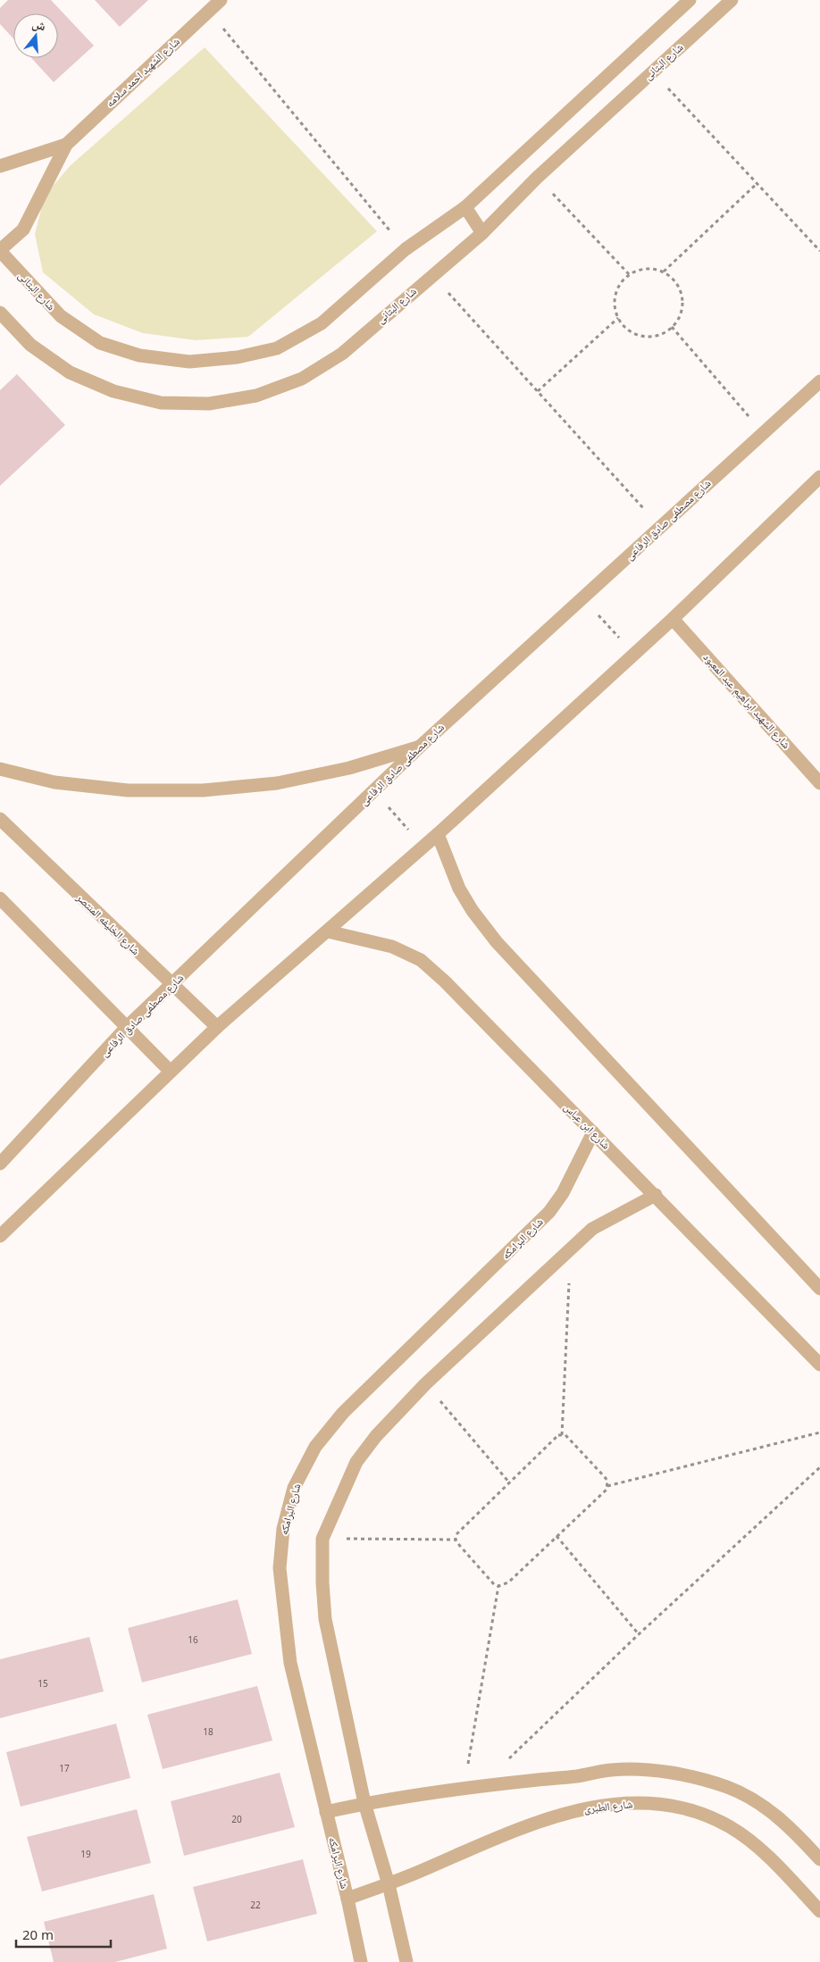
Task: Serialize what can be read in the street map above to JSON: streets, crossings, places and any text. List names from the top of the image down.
{
  "streets": {
    "street": [
      "شارع البتانى",
      "شارع الشهيد احمد سلامه",
      "شارع مصطفى صادق الرفاعى",
      "شارع الشهيد ابراهيم عبد المعبود",
      "شارع الخليفه المنتصر",
      "شارع ابن عباس",
      "شارع البرامكه",
      "شارع الطبرى"
    ]
  },
  "crossings": [
    ["شارع البتانى", "شارع الشهيد احمد سلامه"],
    ["شارع مصطفى صادق الرفاعى", "شارع الخليفه المنتصر"],
    ["شارع ابن عباس", "شارع البرامكه"],
    ["شارع البرامكه", "شارع الطبرى"]
  ],
  "house_numbers": [
    "16",
    "15",
    "18",
    "17",
    "20",
    "19",
    "22"
  ],
  "scale_bar": "20 m",
  "north": "top"
}
